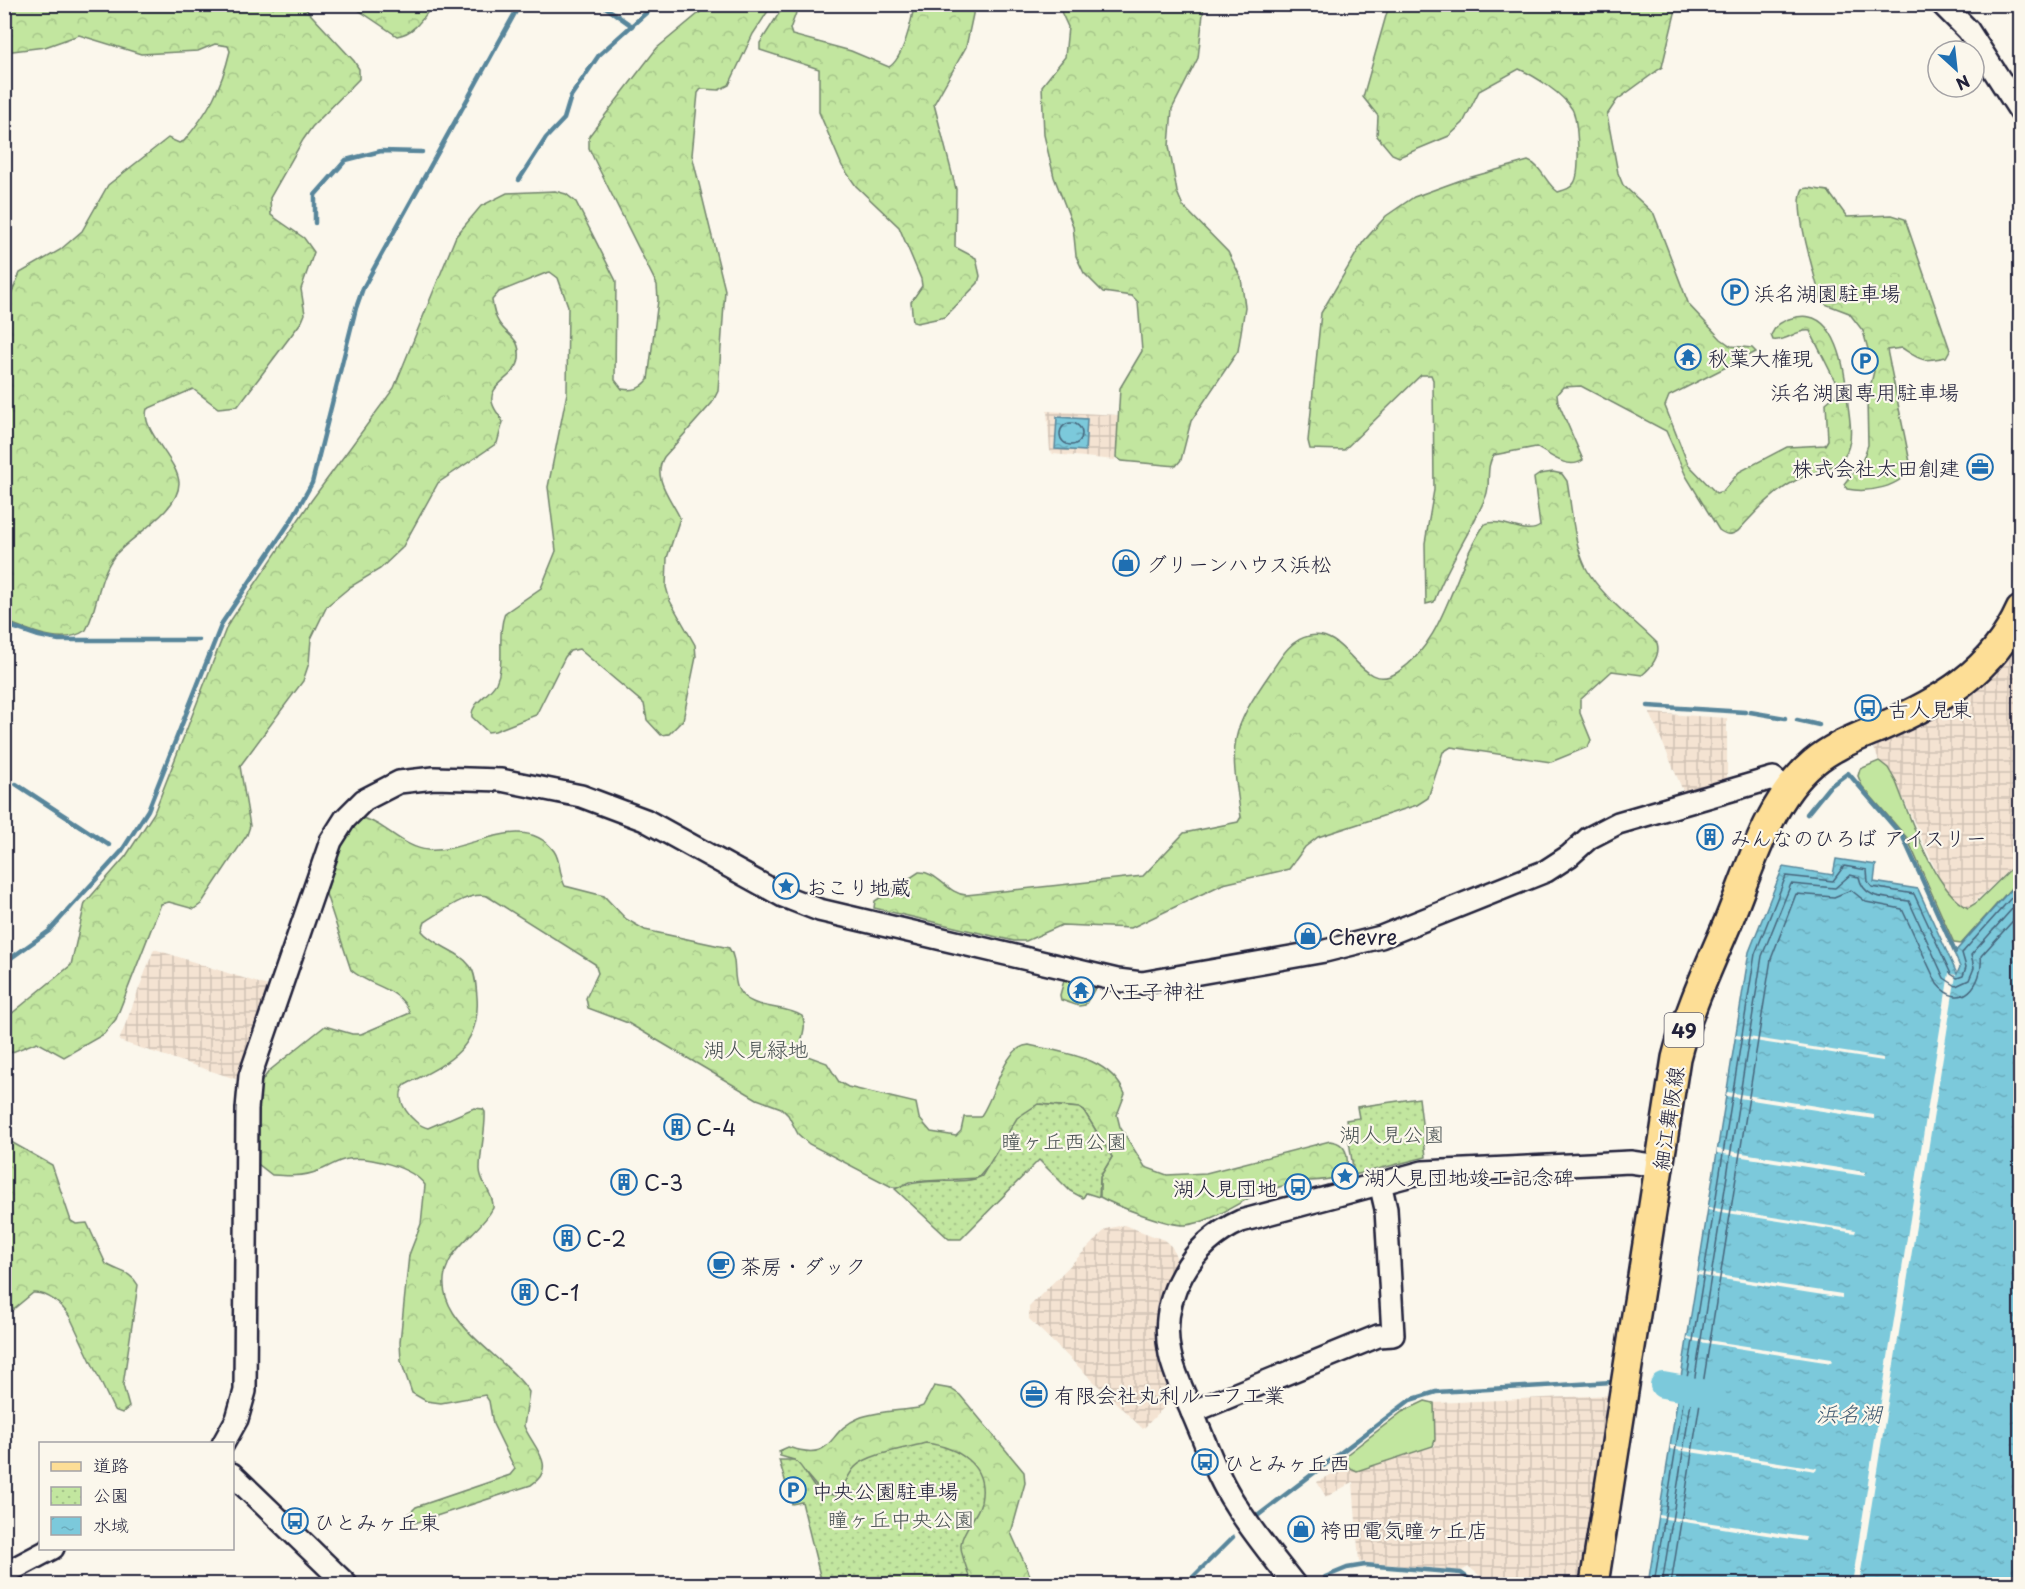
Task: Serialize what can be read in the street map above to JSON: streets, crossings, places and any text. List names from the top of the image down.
{
  "streets": {
    "main road": ["49", "細江舞阪線"]
  },
  "water": ["浜名湖"],
  "parks": [
    "湖人見緑地",
    "湖人見公園",
    "瞳ヶ丘西公園",
    "瞳ヶ丘中央公園"
  ],
  "places": {
    "parking": ["浜名湖園駐車場", "浜名湖園専用駐車場", "中央公園駐車場"],
    "temple": ["秋葉大権現", "八王子神社"],
    "office": ["株式会社太田創建", "有限会社丸利ルーフ工業"],
    "shop": ["グリーンハウス浜松", "Chevre", "袴田電気瞳ヶ丘店"],
    "bus stop": [
      "古人見東",
      "湖人見団地",
      "ひとみヶ丘西",
      "ひとみヶ丘東"
    ],
    "building": [
      "みんなのひろば アイスリー",
      "C-4",
      "C-3",
      "C-2",
      "C-1"
    ],
    "place": ["おこり地蔵", "湖人見団地竣工記念碑"],
    "cafe": ["茶房・ダック"]
  },
  "legend": ["道路", "公園", "水域"],
  "north": "bottom right"
}
